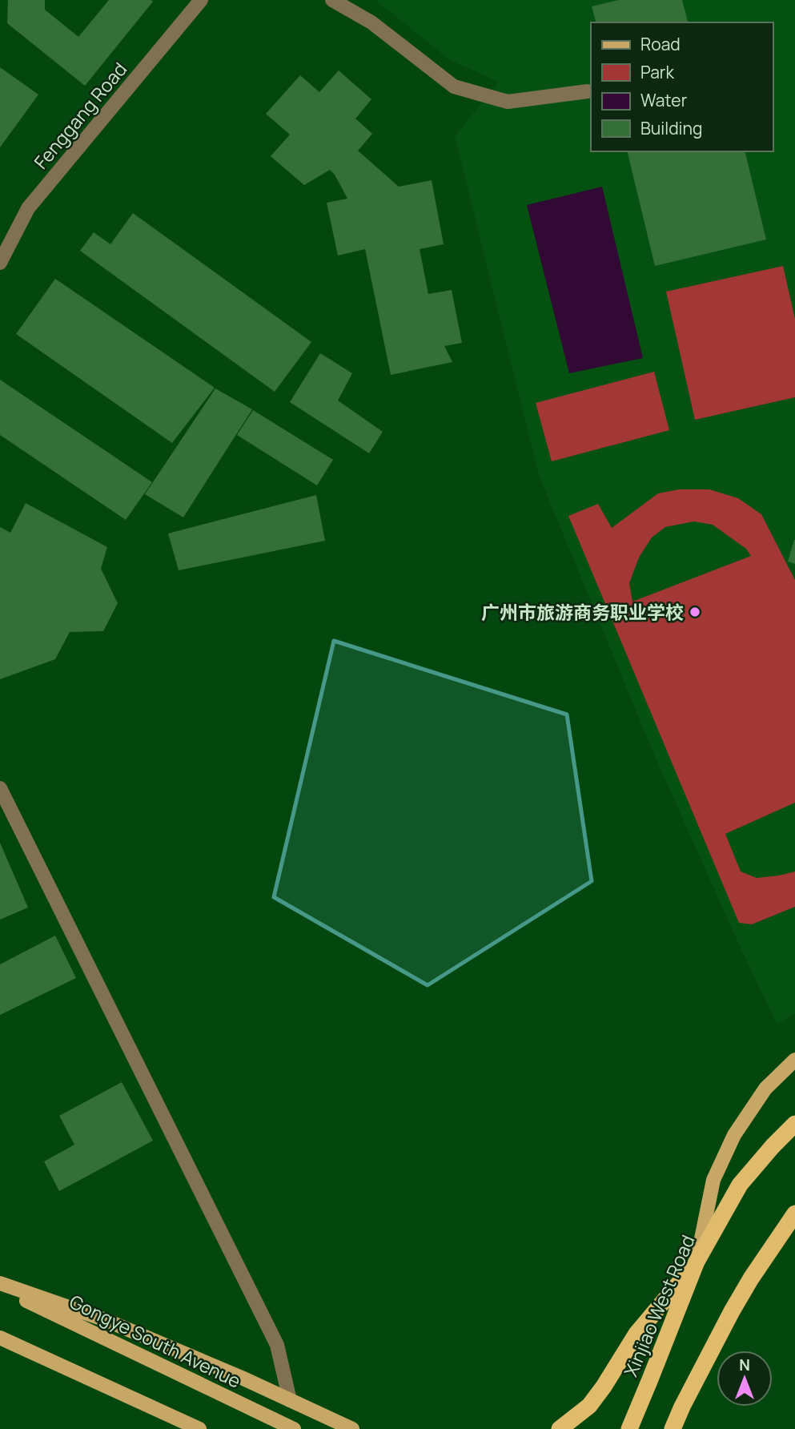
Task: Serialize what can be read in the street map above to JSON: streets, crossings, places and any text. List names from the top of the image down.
{
  "streets": {
    "highway": ["Xinjiao West Road"],
    "main road": ["Gongye South Avenue"],
    "street": ["Fenggang Road"]
  },
  "places": ["广州市旅游商务职业学校"],
  "legend": [
    "Road",
    "Park",
    "Water",
    "Building"
  ],
  "north": "top"
}
